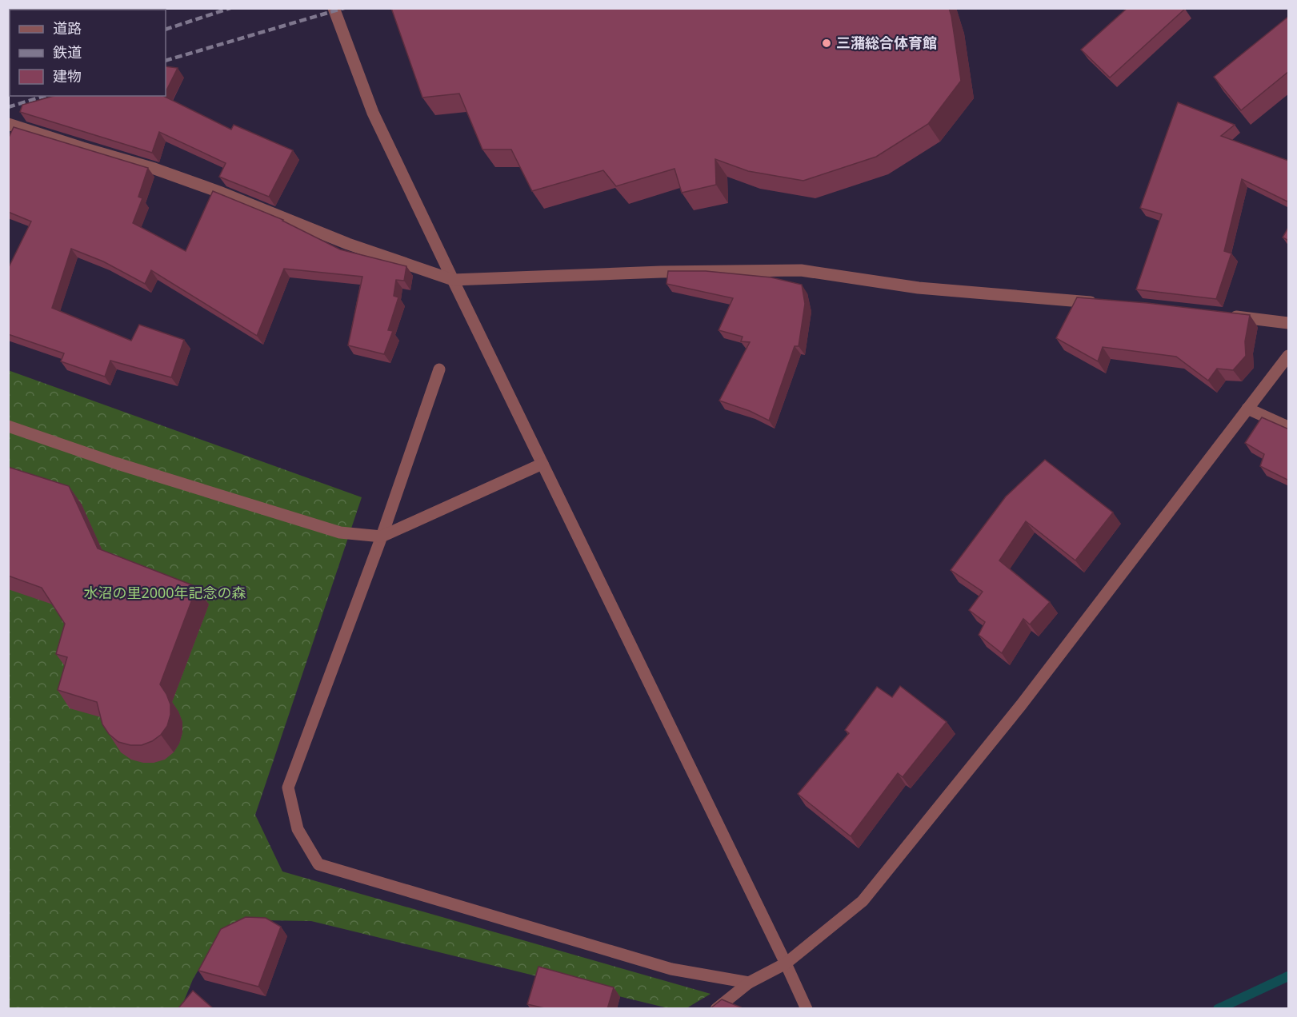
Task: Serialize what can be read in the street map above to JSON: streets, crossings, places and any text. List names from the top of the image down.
{
  "parks": ["水沼の里2000年記念の森"],
  "places": ["三潴総合体育館"],
  "legend": ["道路", "鉄道", "建物"]
}
